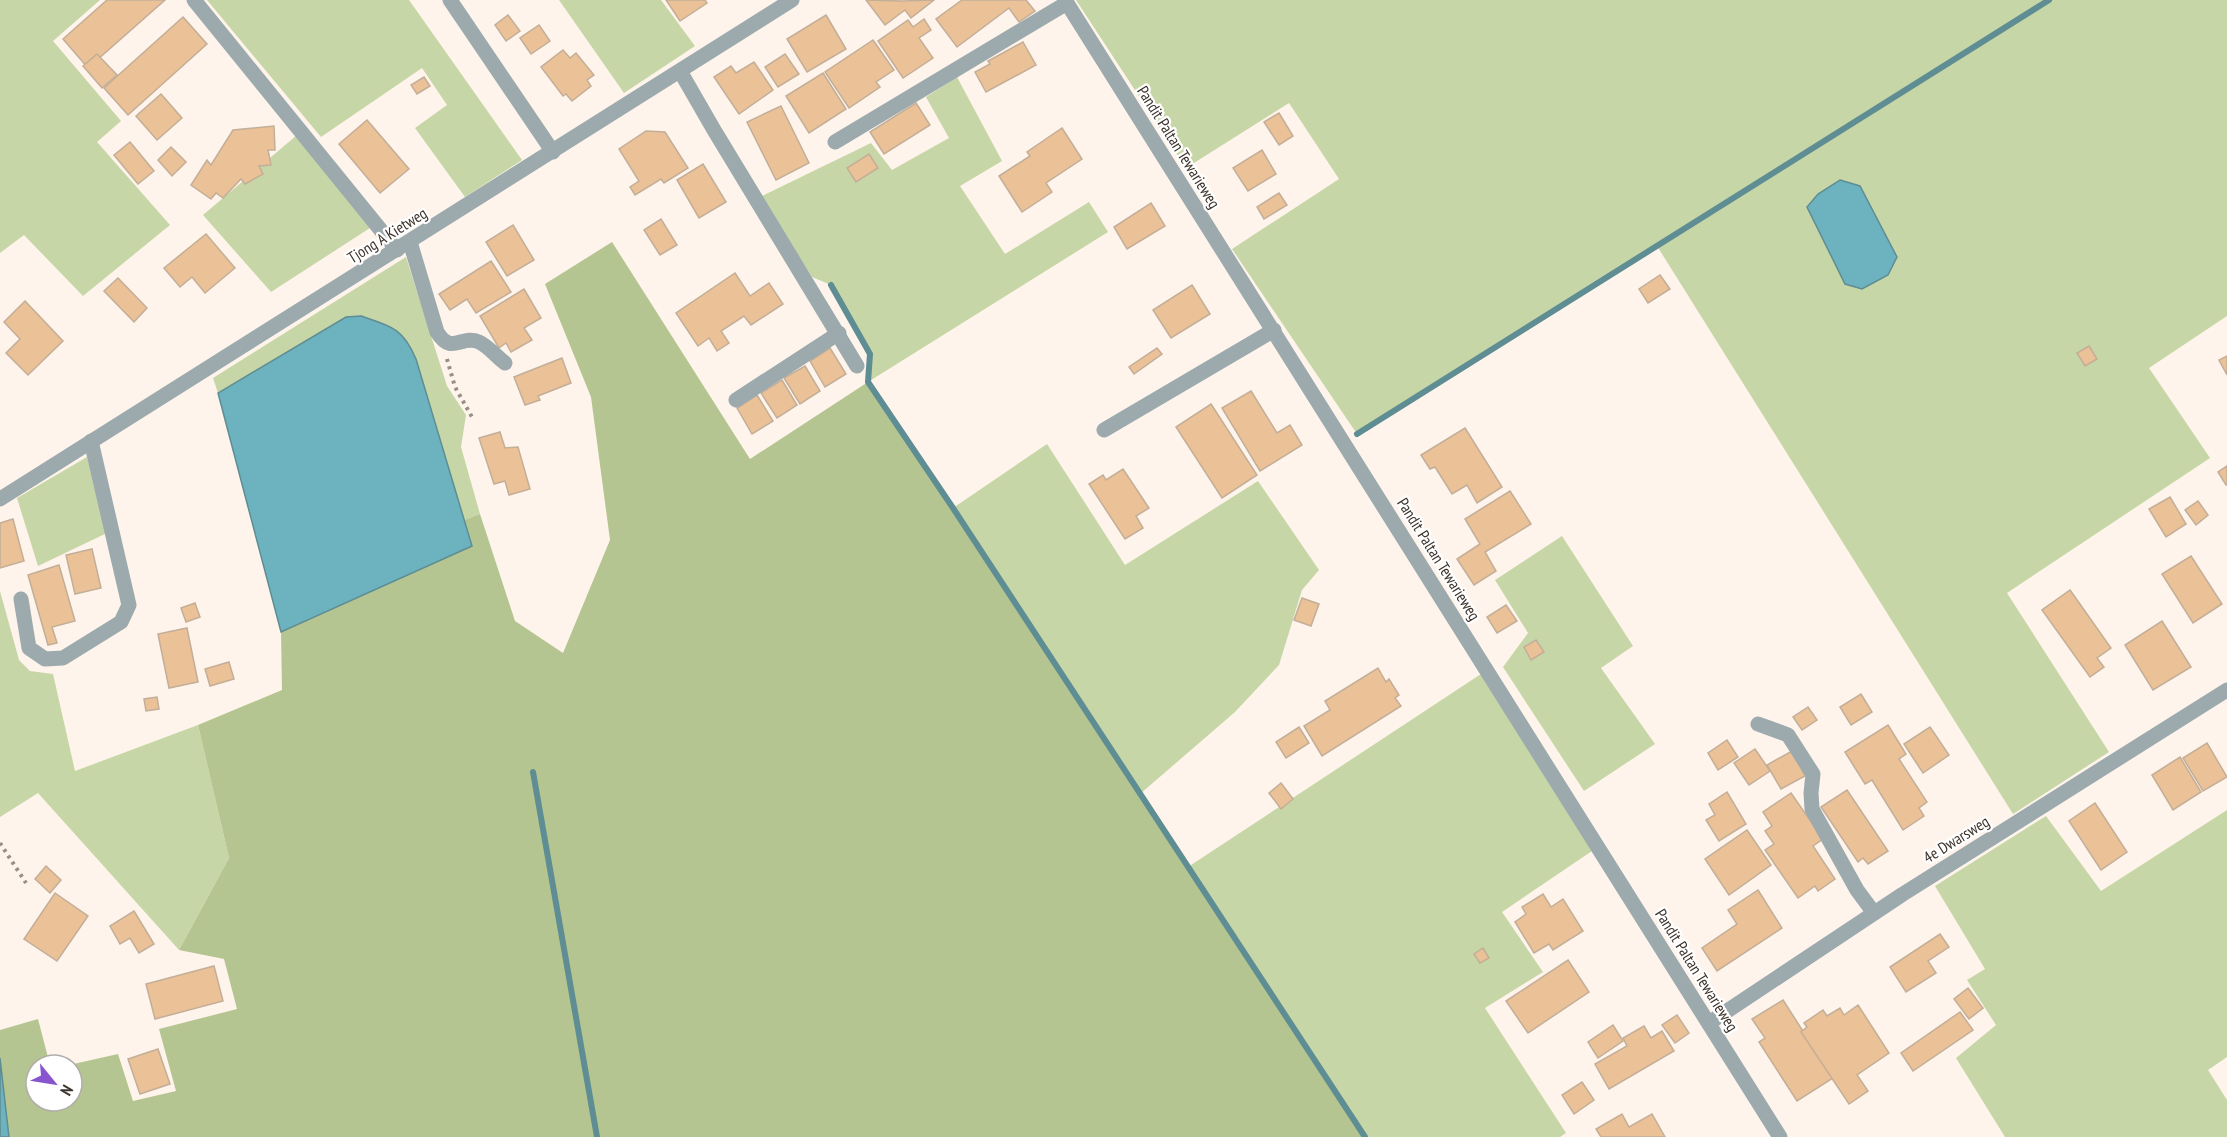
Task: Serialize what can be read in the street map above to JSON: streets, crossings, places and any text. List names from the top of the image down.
{
  "streets": {
    "street": ["Pandit Paltan Tewarieweg", "Tjong A Kietweg", "4e Dwarsweg"]
  },
  "crossings": [
    ["Pandit Paltan Tewarieweg", "4e Dwarsweg"]
  ],
  "north": "bottom right"
}
